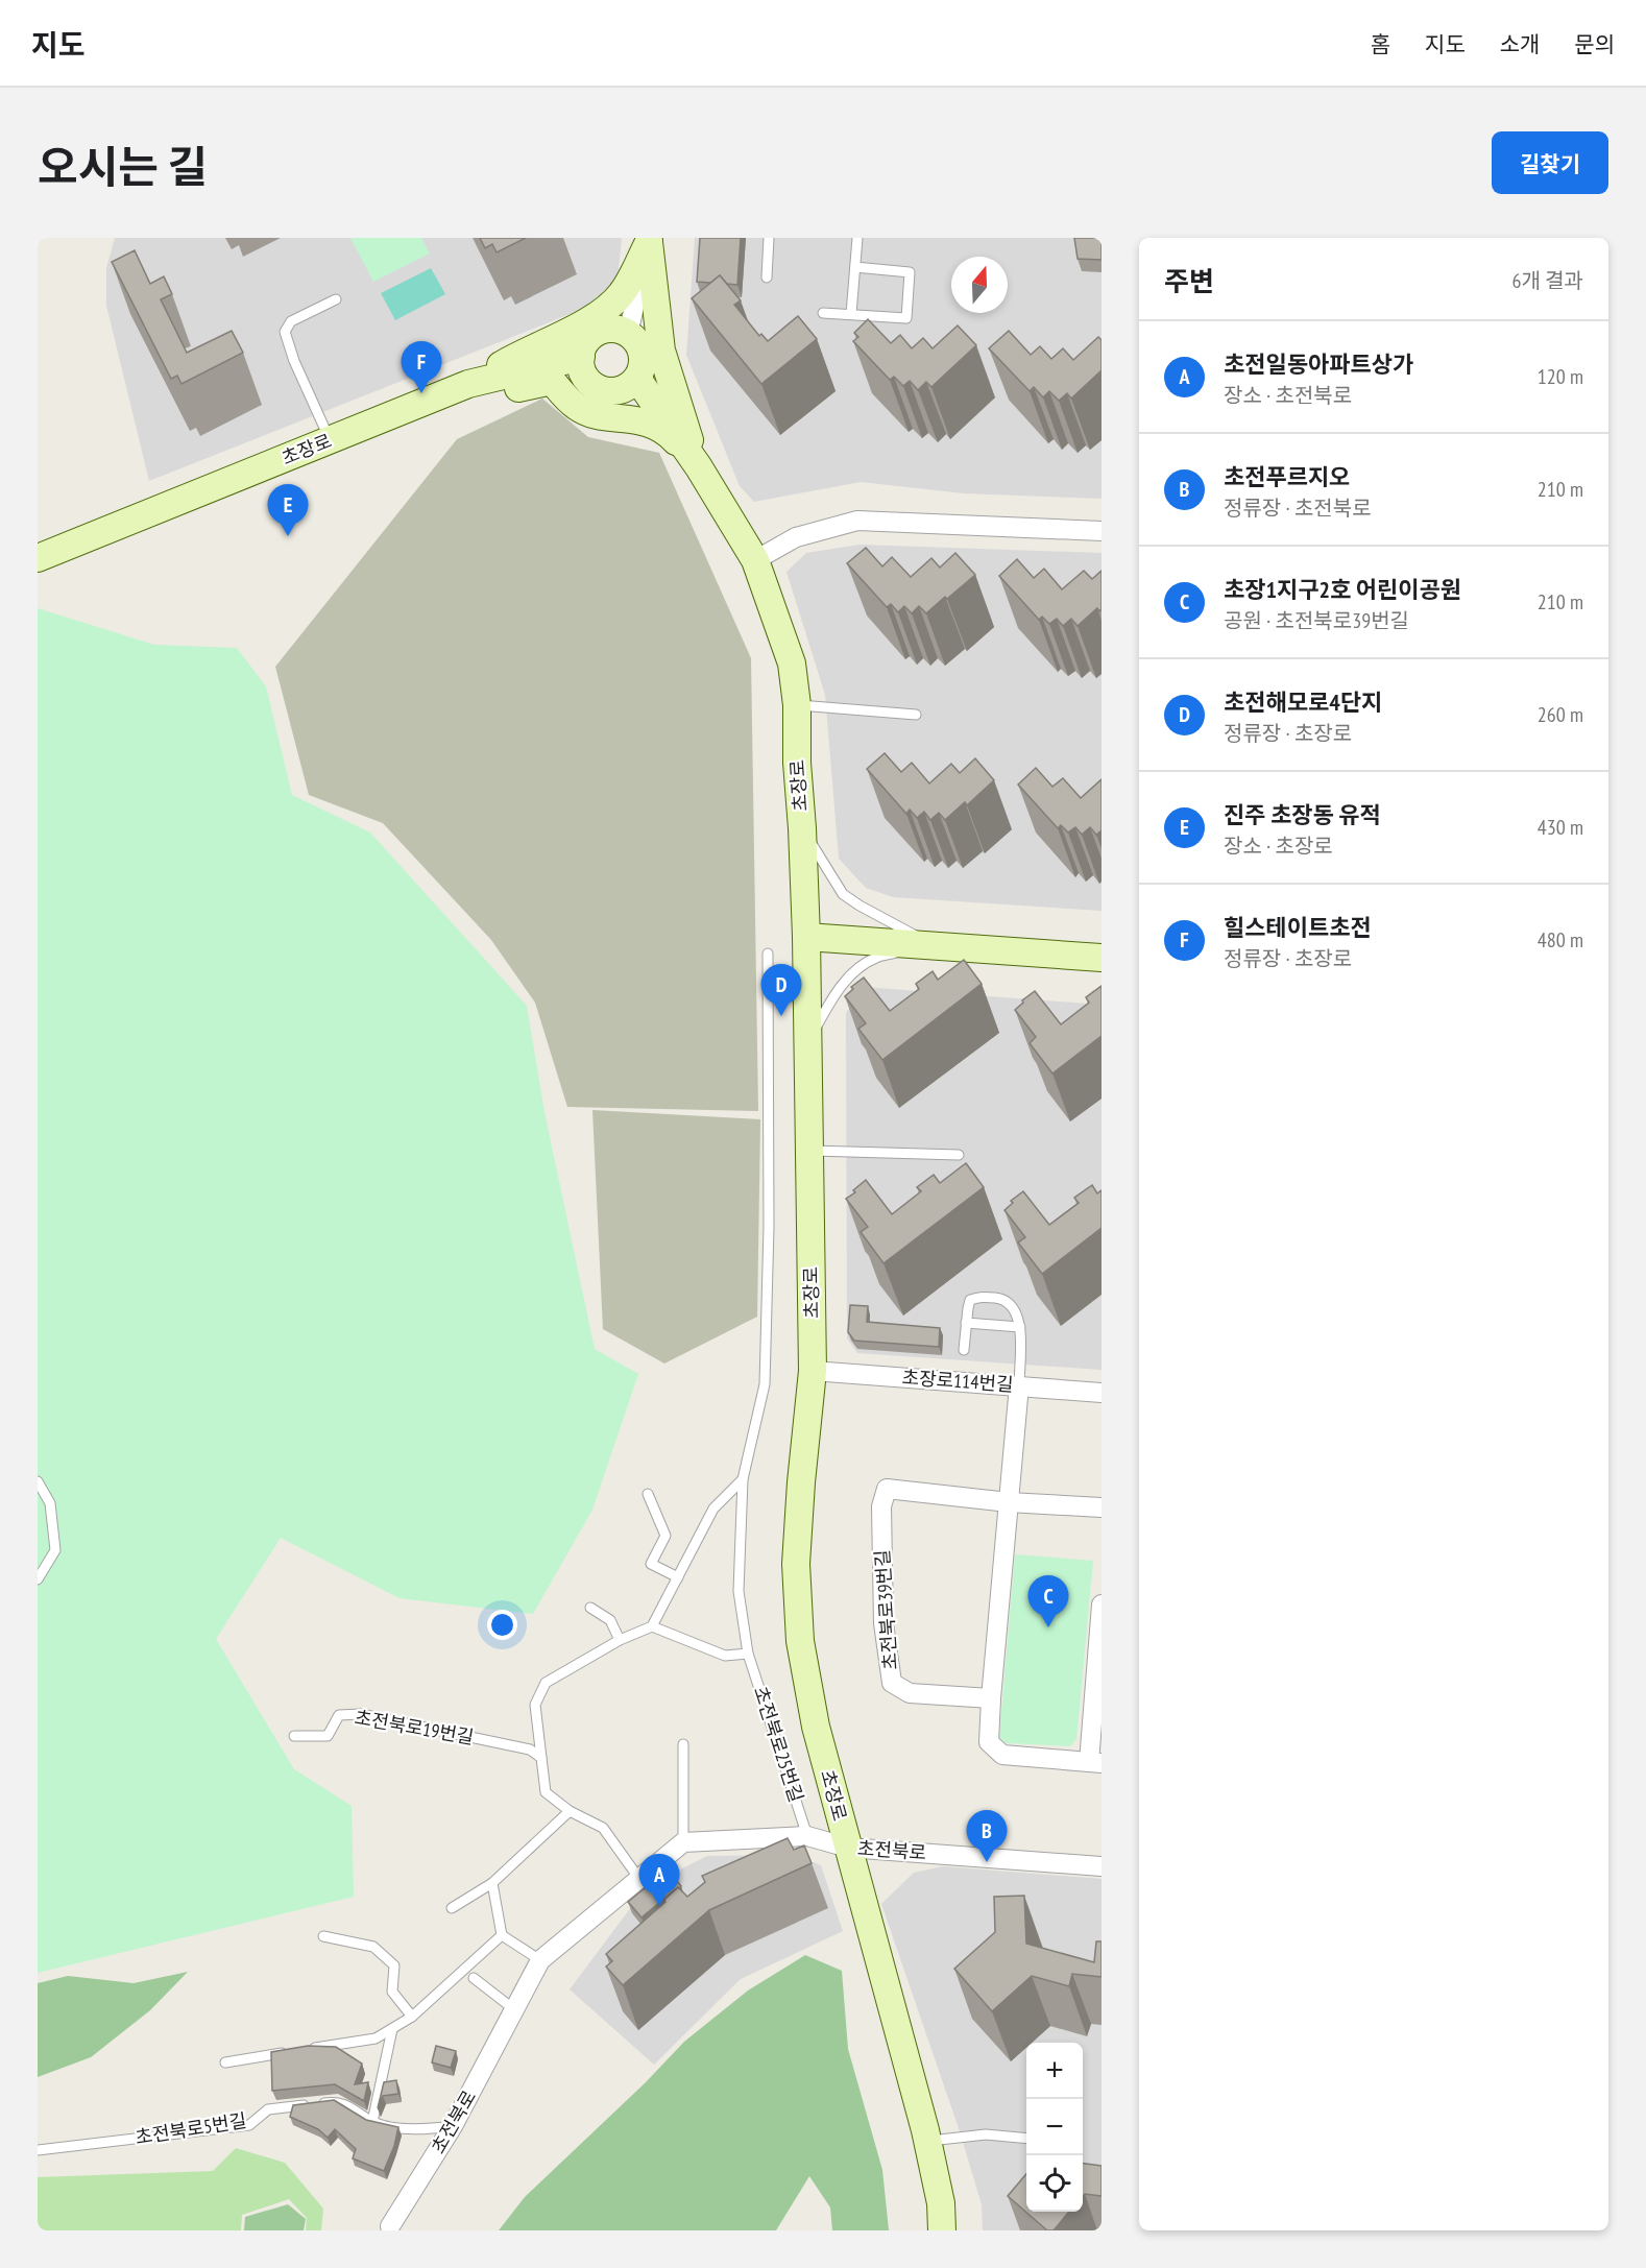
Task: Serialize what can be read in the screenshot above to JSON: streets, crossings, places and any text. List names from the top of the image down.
{
  "streets": {
    "street": [
      "초장로",
      "초장로114번길",
      "초전북로39번길",
      "초전북로"
    ],
    "lane": ["초전북로19번길", "초전북로25번길", "초전북로5번길"]
  },
  "crossings": [
    ["초장로", "초장로114번길"],
    ["초장로", "초전북로"],
    ["초전북로25번길", "초전북로"],
    ["초전북로", "초전북로5번길"]
  ],
  "north": "top",
  "page": {
    "header": "지도",
    "nav": [
      "홈",
      "지도",
      "소개",
      "문의"
    ],
    "title": "오시는 길",
    "buttons": "길찾기",
    "heading": ["주변", "6개 결과"],
    "list": [
      {
        "mark": "A",
        "name": "초전일동아파트상가",
        "note": "장소 · 초전북로",
        "value": "120 m"
      },
      {
        "mark": "B",
        "name": "초전푸르지오",
        "note": "정류장 · 초전북로",
        "value": "210 m"
      },
      {
        "mark": "C",
        "name": "초장1지구2호 어린이공원",
        "note": "공원 · 초전북로39번길",
        "value": "210 m"
      },
      {
        "mark": "D",
        "name": "초전해모로4단지",
        "note": "정류장 · 초장로",
        "value": "260 m"
      },
      {
        "mark": "E",
        "name": "진주 초장동 유적",
        "note": "장소 · 초장로",
        "value": "430 m"
      },
      {
        "mark": "F",
        "name": "힐스테이트초전",
        "note": "정류장 · 초장로",
        "value": "480 m"
      }
    ],
    "pins": [
      "F",
      "E",
      "D",
      "C",
      "B",
      "A"
    ],
    "map_buttons": ["+", "−"]
  }
}
